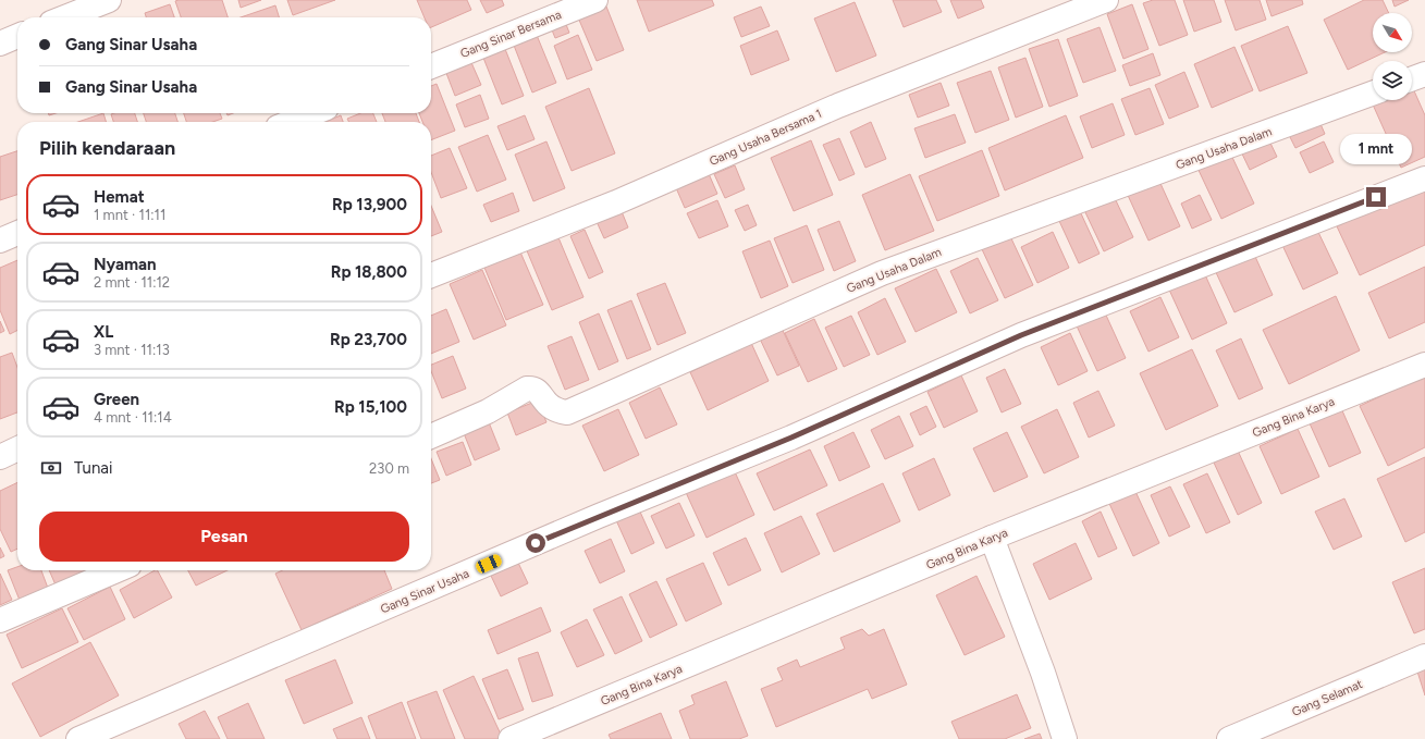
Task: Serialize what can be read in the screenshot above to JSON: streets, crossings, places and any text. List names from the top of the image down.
{
  "streets": {
    "street": [
      "Gang Sinar Bersama",
      "Gang Usaha Bersama 1",
      "Gang Usaha Dalam",
      "Gang Bina Karya",
      "Gang Sinar Usaha",
      "Gang Selamat"
    ]
  },
  "north": "bottom right",
  "page": {
    "banner": ["Gang Sinar Usaha", "Gang Sinar Usaha"],
    "heading": "Pilih kendaraan",
    "bubble": "1 mnt",
    "list": [
      {
        "name": "Hemat",
        "note": "1 mnt · 11:11",
        "value": "Rp 13,900"
      },
      {
        "name": "Nyaman",
        "note": "2 mnt · 11:12",
        "value": "Rp 18,800"
      },
      {
        "name": "XL",
        "note": "3 mnt · 11:13",
        "value": "Rp 23,700"
      },
      {
        "name": "Green",
        "note": "4 mnt · 11:14",
        "value": "Rp 15,100"
      }
    ],
    "pay": ["Tunai", "230 m"],
    "buttons": "Pesan"
  }
}
